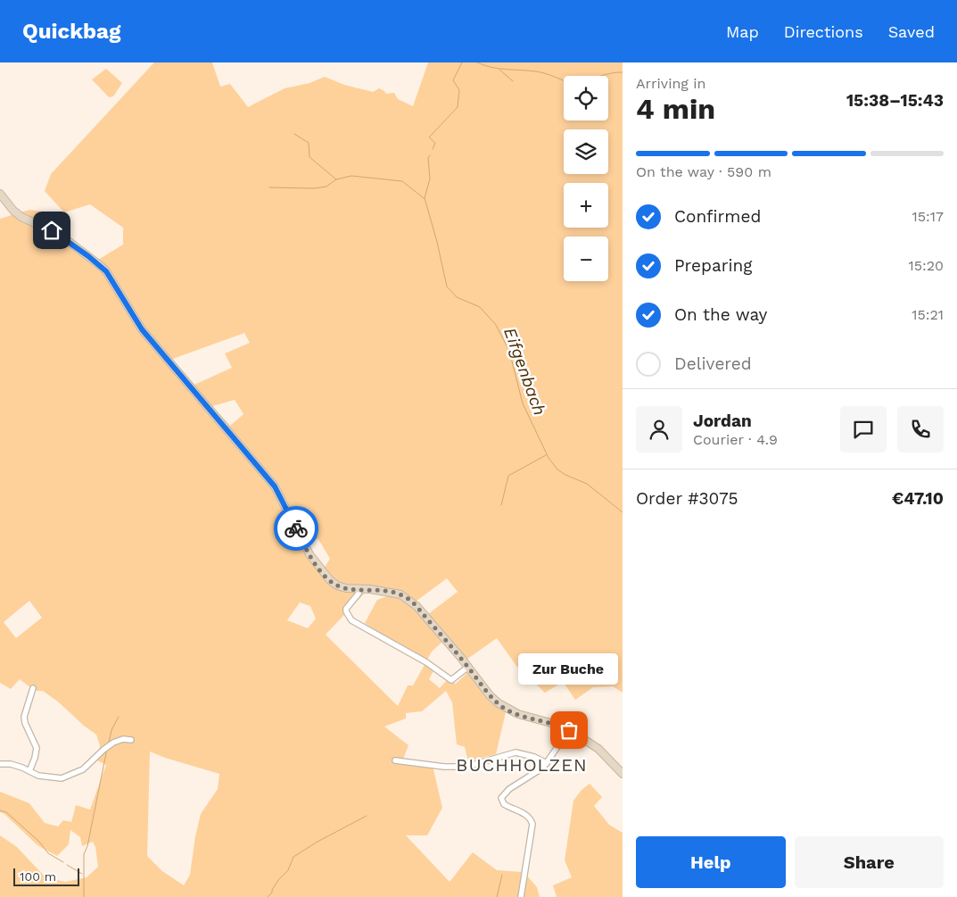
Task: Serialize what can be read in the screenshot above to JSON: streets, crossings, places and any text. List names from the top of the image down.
{
  "districts": ["BUCHHOLZEN"],
  "water": ["Eifgenbach"],
  "places": ["Zur Buche"],
  "scale_bar": "100 m",
  "page": {
    "header": "Quickbag",
    "nav": ["Map", "Directions", "Saved"],
    "heading": ["4 min", "Arriving in", "15:38–15:43"],
    "panel": [
      "Jordan",
      "Courier · 4.9",
      "Order #3075",
      "€47.10"
    ],
    "map_buttons": ["+", "−"],
    "bar": "On the way · 590 m",
    "list": [
      ["Confirmed", "15:17"],
      ["Preparing", "15:20"],
      ["On the way", "15:21"],
      "Delivered"
    ],
    "bubble": "Zur Buche",
    "buttons": ["Help", "Share"],
    "scale": "100 m"
  }
}
